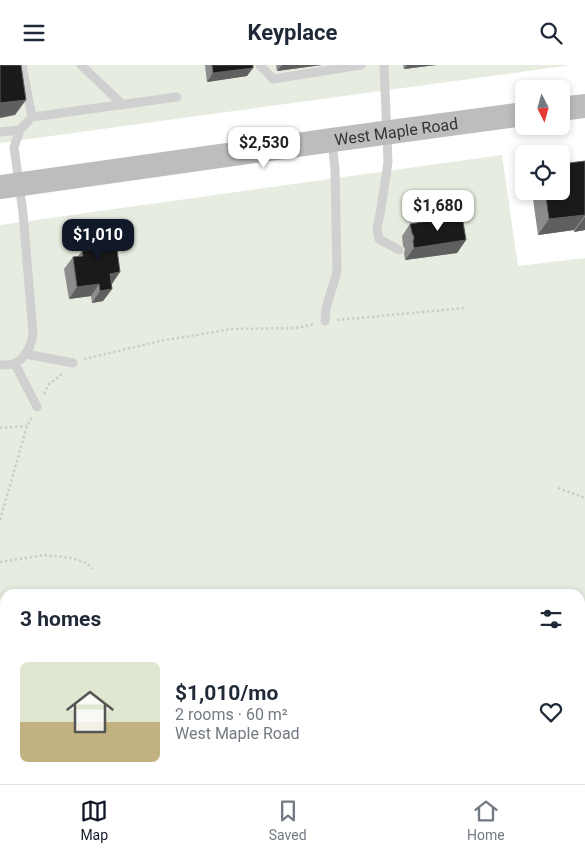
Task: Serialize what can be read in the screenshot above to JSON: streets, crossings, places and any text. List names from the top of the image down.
{
  "streets": {
    "main road": ["West Maple Road"]
  },
  "north": "bottom",
  "page": {
    "header": "Keyplace",
    "price": ["$2,530", "$1,680", "$1,010"],
    "heading": "3 homes",
    "list": [
      {
        "name": "$1,010/mo",
        "note": "2 rooms · 60 m² · West Maple Road"
      }
    ],
    "tabs": ["Map", "Saved", "Home"]
  }
}
